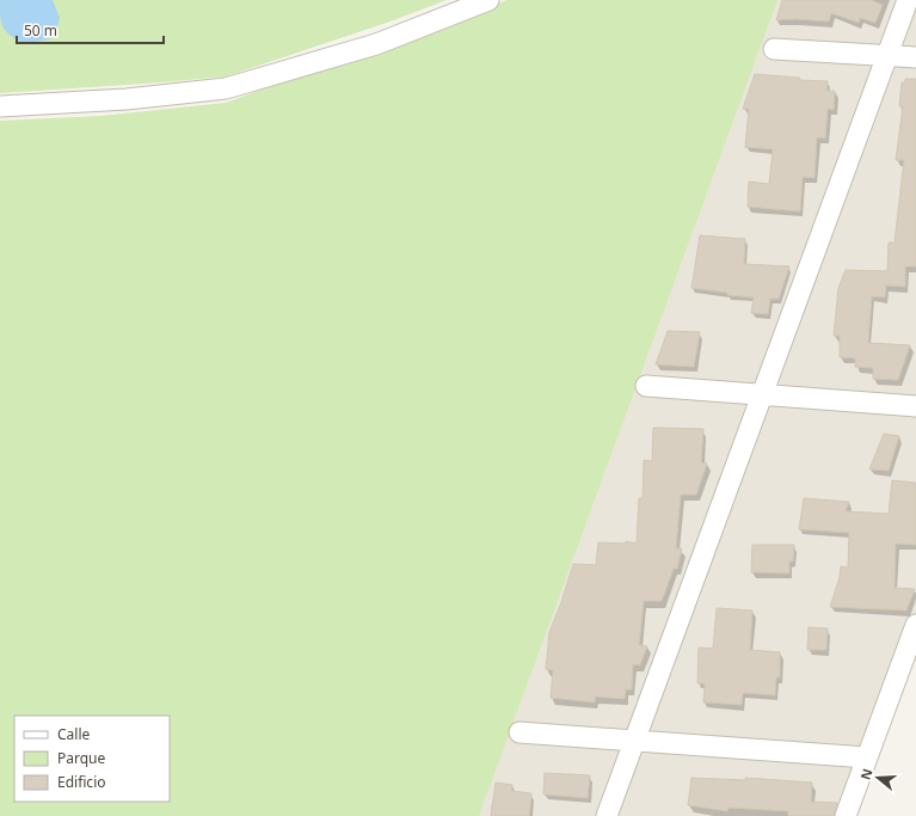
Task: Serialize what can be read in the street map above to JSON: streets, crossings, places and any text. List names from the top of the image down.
{
  "legend": ["Calle", "Parque", "Edificio"],
  "scale_bar": "50 m",
  "north": "left"
}
